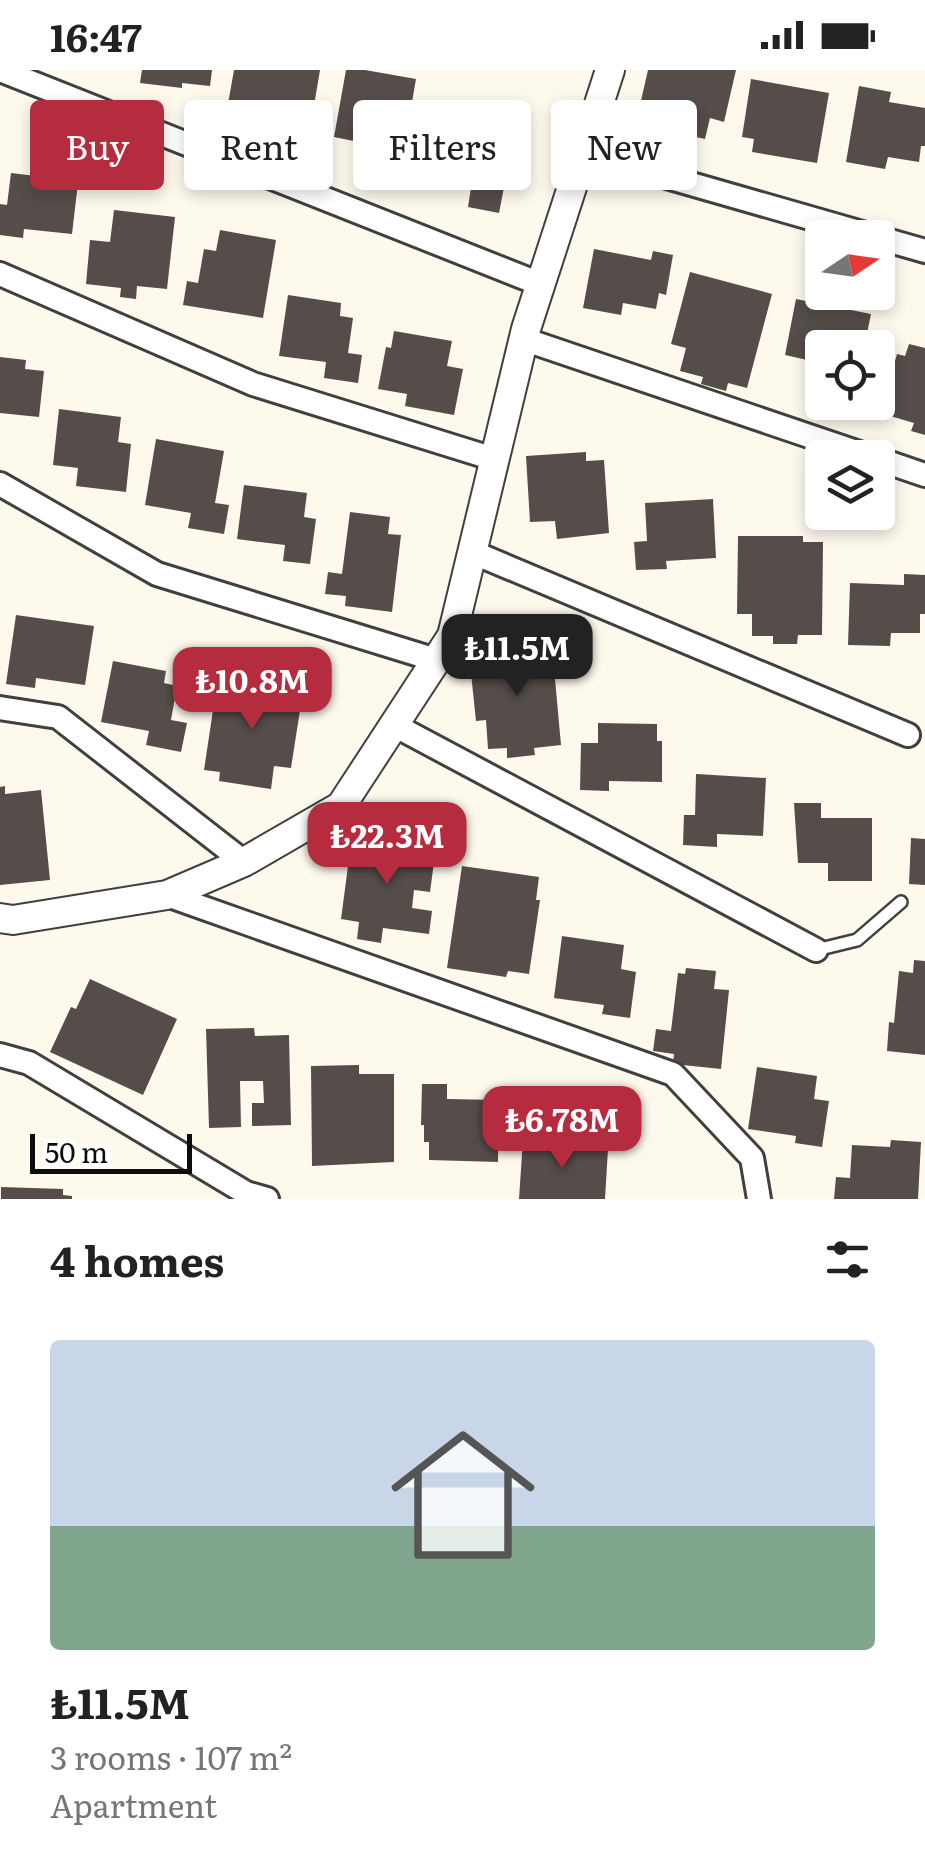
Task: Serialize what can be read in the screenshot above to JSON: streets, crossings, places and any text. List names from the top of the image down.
{
  "scale_bar": "50 m",
  "north": "right",
  "page": {
    "status": "16:47",
    "chip": [
      "Buy",
      "Rent",
      "Filters",
      "New"
    ],
    "price": [
      "₺11.5M",
      "₺10.8M",
      "₺22.3M",
      "₺6.78M"
    ],
    "scale": "50 m",
    "heading": "4 homes",
    "list": [
      {
        "name": "₺11.5M",
        "note": "3 rooms · 107 m² · Apartment"
      }
    ]
  }
}
